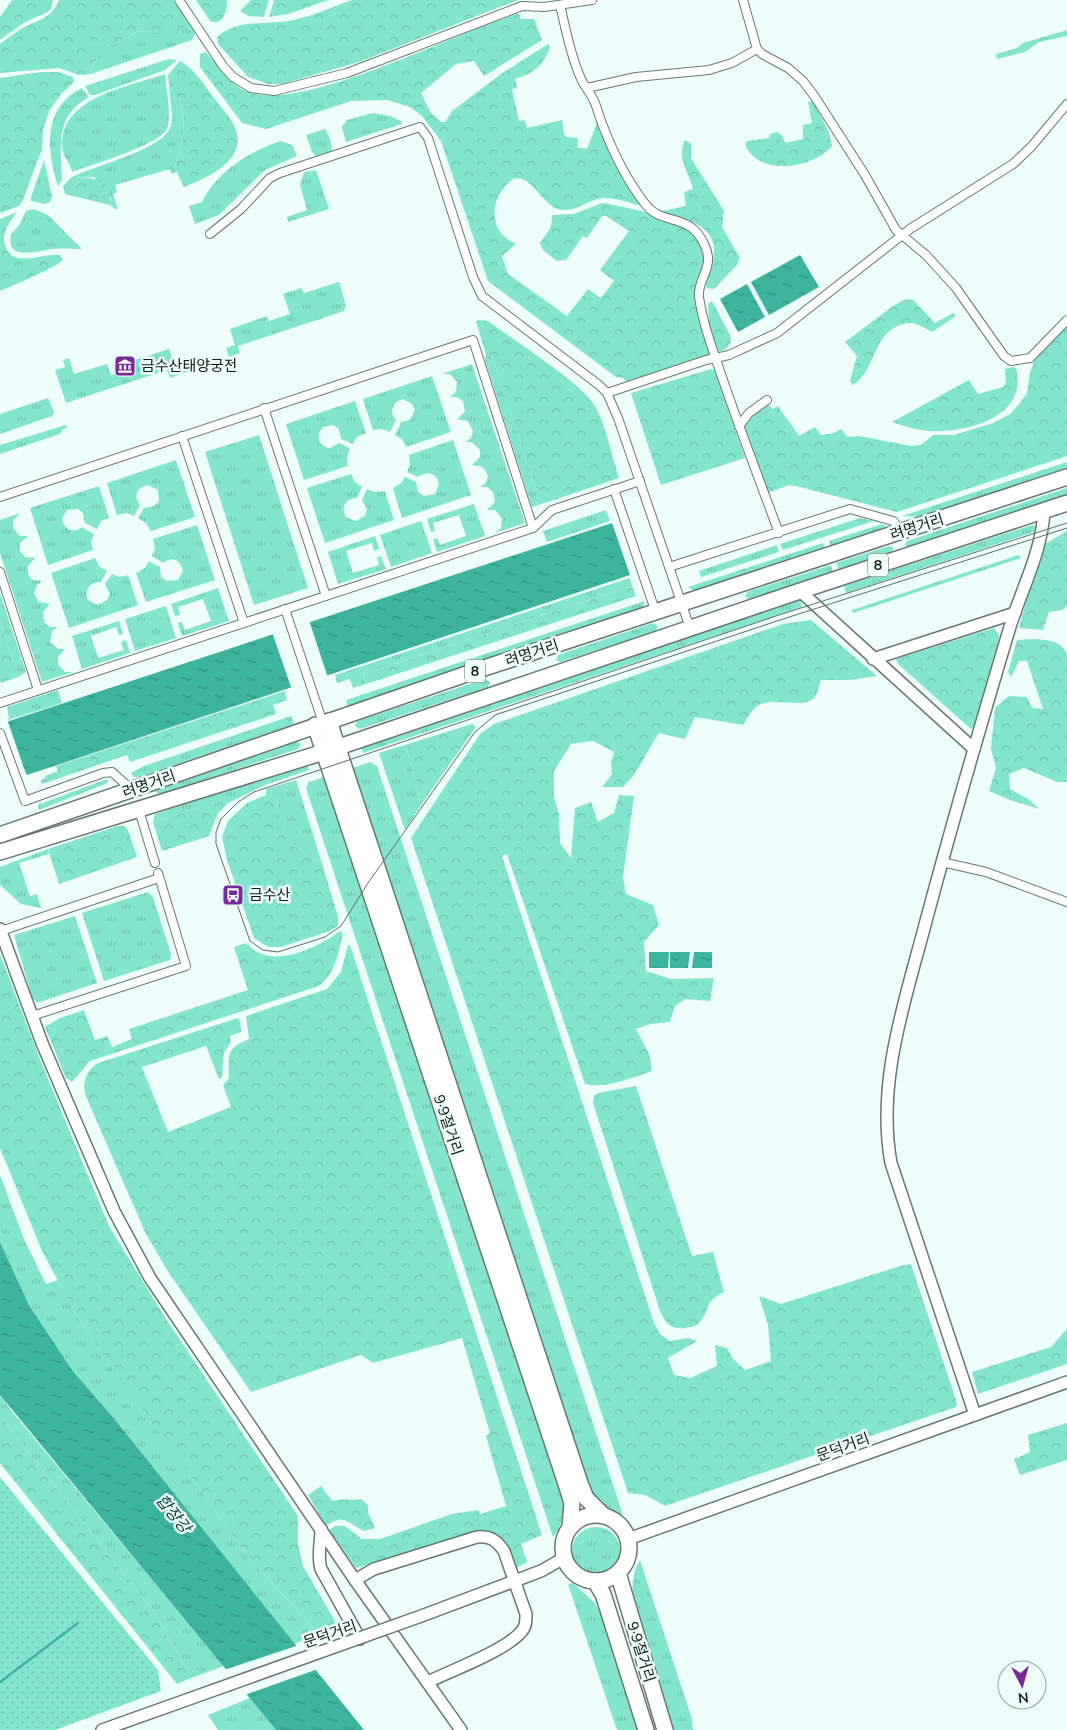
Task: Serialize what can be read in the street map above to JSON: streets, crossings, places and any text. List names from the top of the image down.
{
  "streets": {
    "highway": ["려명거리", "8", "9·9절거리"],
    "street": ["문덕거리"]
  },
  "crossings": [
    ["려명거리", "9·9절거리"],
    ["9·9절거리", "문덕거리"]
  ],
  "water": ["합장강"],
  "places": {
    "museum": ["금수산태양궁전"],
    "bus stop": ["금수산"]
  },
  "north": "bottom"
}
